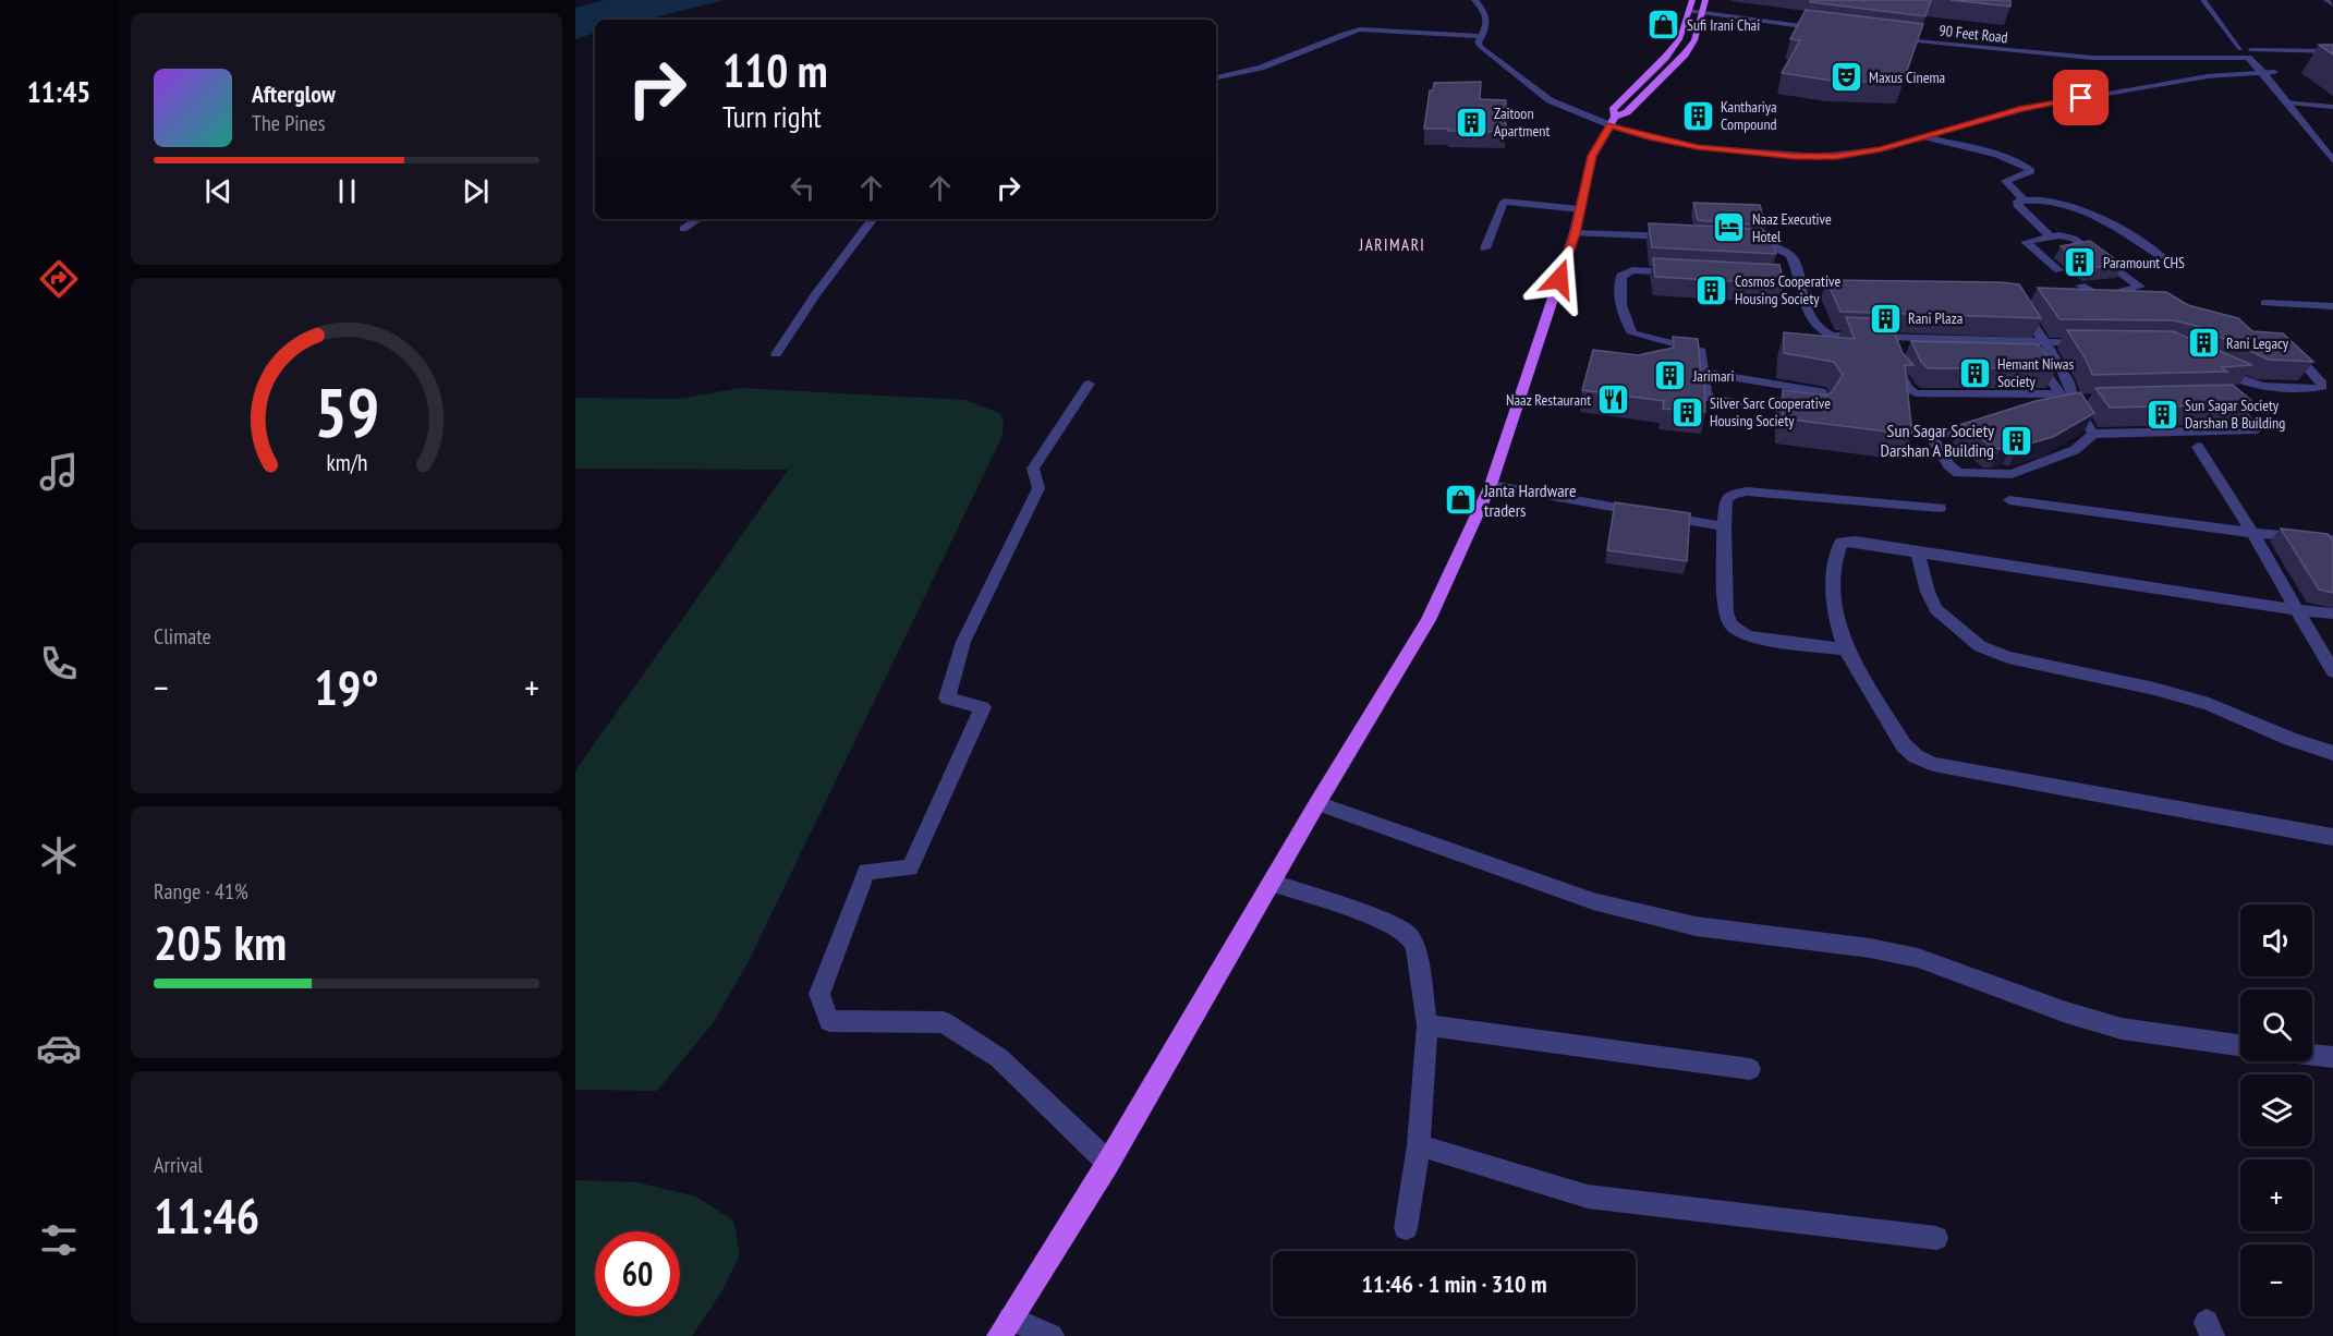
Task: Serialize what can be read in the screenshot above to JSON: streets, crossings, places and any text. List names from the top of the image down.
{
  "streets": {
    "street": ["90 Feet Road"]
  },
  "districts": ["JARIMARI"],
  "places": {
    "shop": ["Sufi Irani Chai", "Janta Hardware traders"],
    "theatre": ["Maxus Cinema"],
    "building": [
      "Kanthariya Compound",
      "Zaitoon Apartment",
      "Paramount CHS",
      "Cosmos Cooperative Housing Society",
      "Rani Plaza",
      "Rani Legacy",
      "Hemant Niwas Society",
      "Jarimari",
      "Silver Sarc Cooperative Housing Society",
      "Sun Sagar Society Darshan B Building",
      "Sun Sagar Society Darshan A Building"
    ],
    "hotel": ["Naaz Executive Hotel"],
    "restaurant": ["Naaz Restaurant"]
  },
  "page": {
    "tabs": "11:45",
    "turn": ["110 m", "Turn right"],
    "song": ["Afterglow", "The Pines"],
    "tile": [
      "Climate",
      ["Range · 41%", "205 km"],
      ["Arrival", "11:46"]
    ],
    "heat": ["−", "19°", "+"],
    "map_buttons": ["+", "−"],
    "limit": "60",
    "trip": "11:46 · 1 min · 310 m",
    "gauge": ["59", "km/h"]
  }
}
